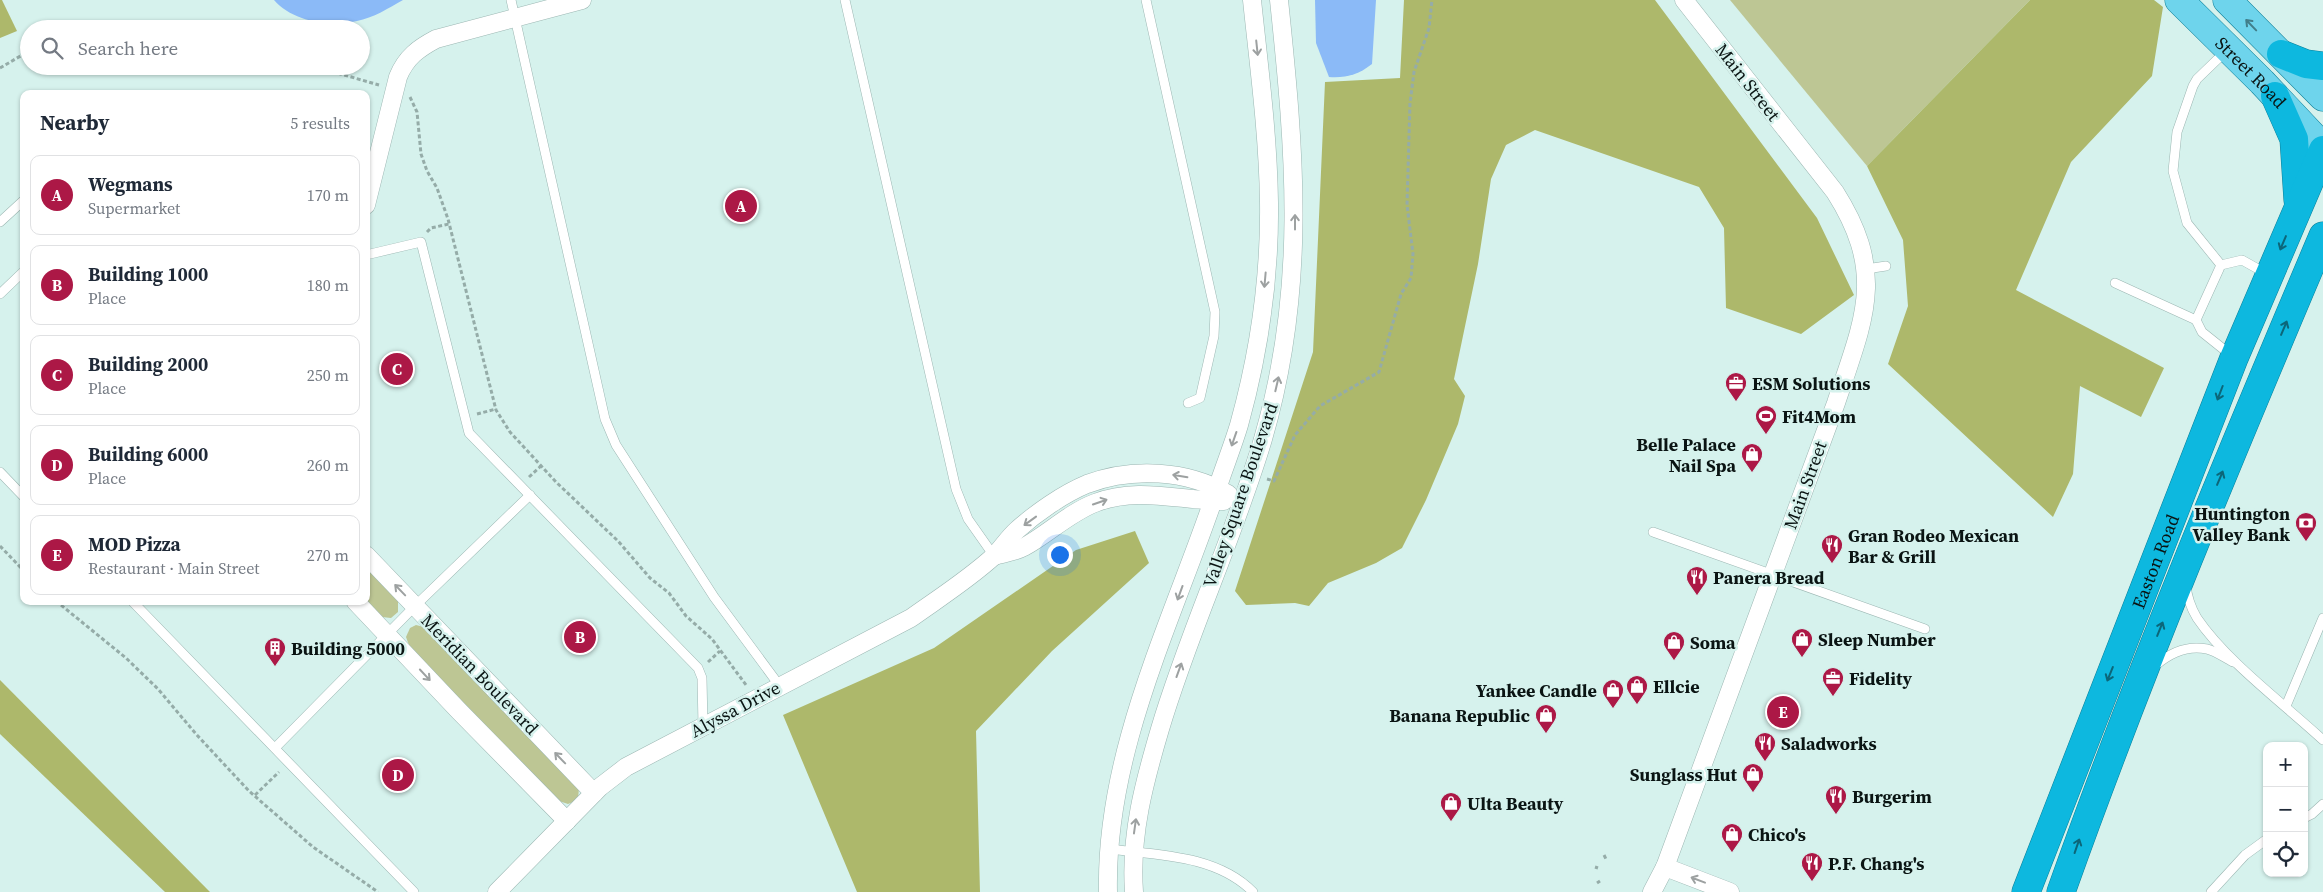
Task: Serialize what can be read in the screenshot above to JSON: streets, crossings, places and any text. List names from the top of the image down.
{
  "streets": {
    "highway": ["Easton Road"],
    "main road": ["Street Road"],
    "street": [
      "Main Street",
      "Valley Square Boulevard",
      "Meridian Boulevard",
      "Alyssa Drive"
    ]
  },
  "crossings": [
    ["Street Road", "Easton Road"],
    ["Valley Square Boulevard", "Alyssa Drive"],
    ["Meridian Boulevard", "Alyssa Drive"]
  ],
  "places": {
    "office": ["ESM Solutions", "Fidelity"],
    "sports": ["Fit4Mom"],
    "shop": [
      "Belle Palace Nail Spa",
      "Sleep Number",
      "Soma",
      "Ellcie",
      "Yankee Candle",
      "Banana Republic",
      "Sunglass Hut",
      "Ulta Beauty",
      "Chico's"
    ],
    "bank": ["Huntington Valley Bank"],
    "restaurant": [
      "Gran Rodeo Mexican Bar & Grill",
      "Panera Bread",
      "Saladworks",
      "Burgerim",
      "P.F. Chang's"
    ],
    "building": ["Building 5000"]
  },
  "page": {
    "search": "Search here",
    "heading": ["Nearby", "5 results"],
    "list": [
      {
        "mark": "A",
        "name": "Wegmans",
        "note": "Supermarket",
        "value": "170 m"
      },
      {
        "mark": "B",
        "name": "Building 1000",
        "note": "Place",
        "value": "180 m"
      },
      {
        "mark": "C",
        "name": "Building 2000",
        "note": "Place",
        "value": "250 m"
      },
      {
        "mark": "D",
        "name": "Building 6000",
        "note": "Place",
        "value": "260 m"
      },
      {
        "mark": "E",
        "name": "MOD Pizza",
        "note": "Restaurant · Main Street",
        "value": "270 m"
      }
    ],
    "pins": [
      "A",
      "C",
      "B",
      "E",
      "D"
    ],
    "map_buttons": ["+", "−"]
  }
}
